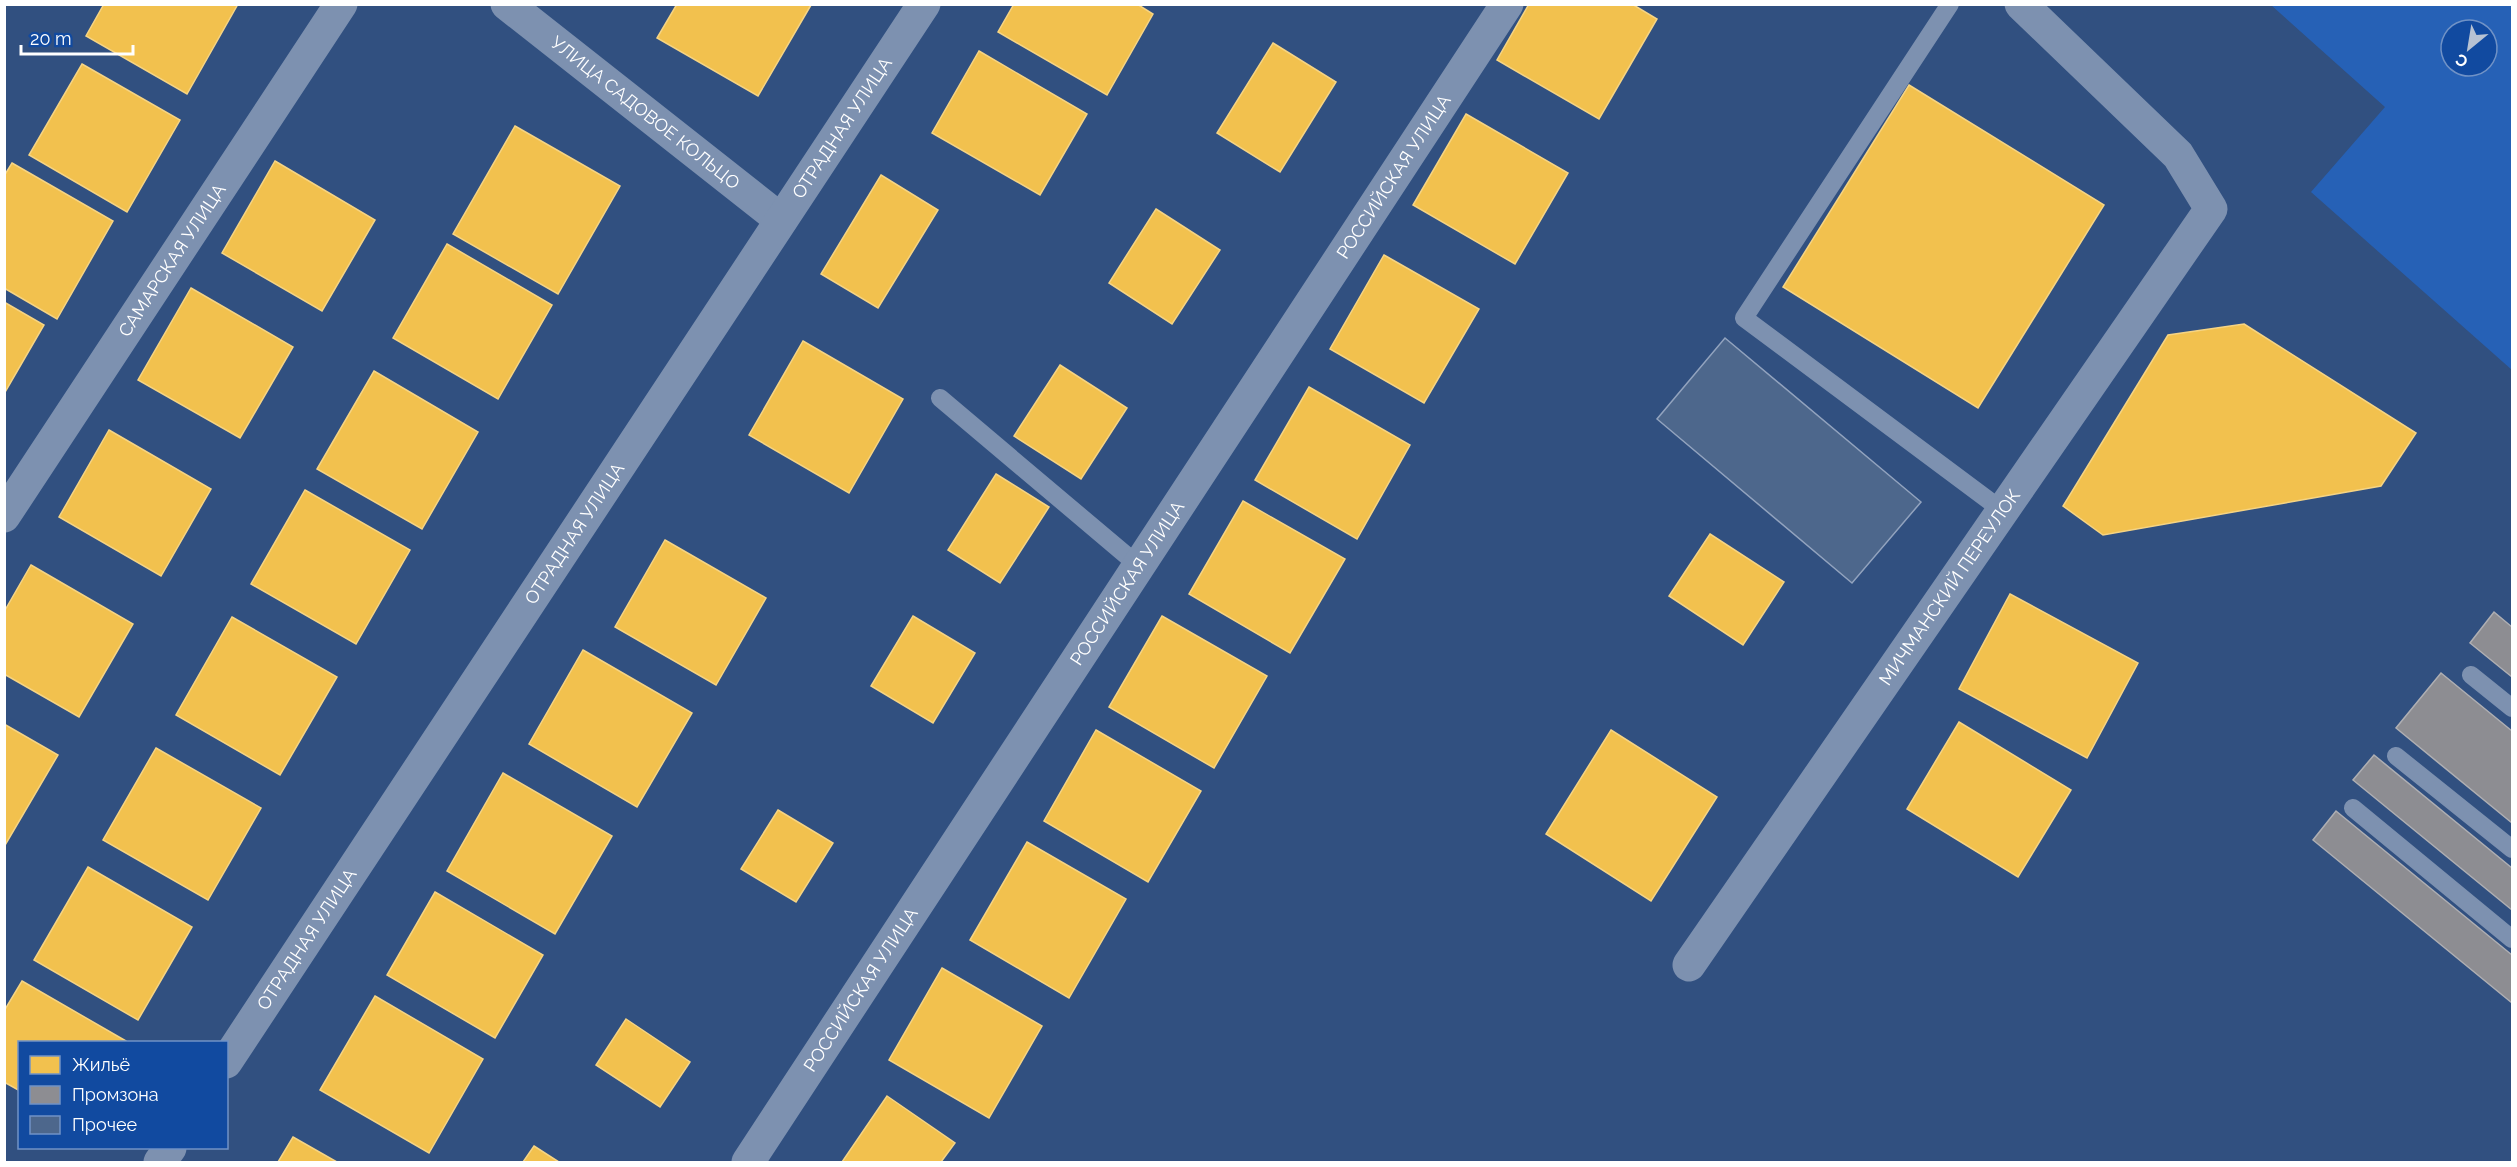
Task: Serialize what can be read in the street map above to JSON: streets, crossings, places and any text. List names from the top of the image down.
{
  "streets": {
    "street": [
      "УЛИЦА САДОВОЕ КОЛЬЦО",
      "ОТРАДНАЯ УЛИЦА",
      "РОССИЙСКАЯ УЛИЦА",
      "САМАРСКАЯ УЛИЦА",
      "МИЧМАНСКИЙ ПЕРЕУЛОК"
    ]
  },
  "crossings": [
    ["УЛИЦА САДОВОЕ КОЛЬЦО", "ОТРАДНАЯ УЛИЦА"]
  ],
  "legend": ["Жильё", "Промзона", "Прочее"],
  "scale_bar": "20 m",
  "north": "bottom left"
}
